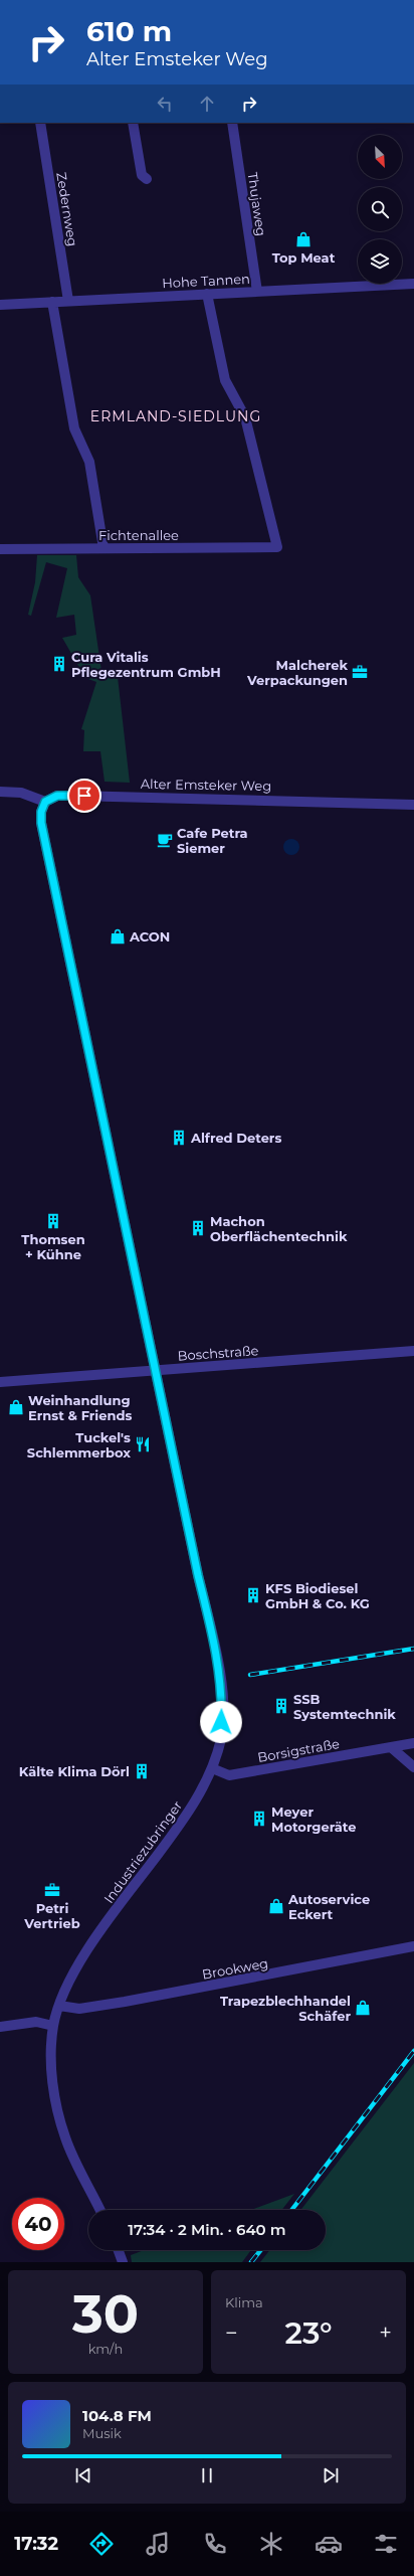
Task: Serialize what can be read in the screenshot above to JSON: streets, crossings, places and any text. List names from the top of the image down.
{
  "streets": {
    "street": [
      "Thujaweg",
      "Zedernweg",
      "Hohe Tannen",
      "Fichtenallee",
      "Alter Emsteker Weg",
      "Boschstraße",
      "Borsigstraße",
      "Industriezubringer",
      "Brookweg"
    ]
  },
  "crossings": [
    ["Thujaweg", "Hohe Tannen"],
    ["Zedernweg", "Hohe Tannen"],
    ["Hohe Tannen", "Fichtenallee"],
    ["Alter Emsteker Weg", "Industriezubringer"],
    ["Boschstraße", "Industriezubringer"],
    ["Borsigstraße", "Industriezubringer"],
    ["Industriezubringer", "Brookweg"]
  ],
  "districts": ["ERMLAND-SIEDLUNG"],
  "places": {
    "shop": [
      "Top Meat",
      "ACON",
      "Weinhandlung Ernst & Friends",
      "Autoservice Eckert",
      "Trapezblechhandel Schäfer"
    ],
    "building": [
      "Cura Vitalis Pflegezentrum GmbH",
      "Alfred Deters",
      "Thomsen + Kühne",
      "Machon Oberflächentechnik",
      "KFS Biodiesel GmbH & Co. KG",
      "SSB Systemtechnik",
      "Kälte Klima Dörl",
      "Meyer Motorgeräte"
    ],
    "office": ["Malcherek Verpackungen", "Petri Vertrieb"],
    "cafe": ["Cafe Petra Siemer"],
    "restaurant": ["Tuckel's Schlemmerbox"]
  },
  "north": "bottom right",
  "page": {
    "turn": ["610 m", "Alter Emsteker Weg"],
    "limit": "40",
    "trip": "17:34 · 2 Min. · 640 m",
    "tile": [
      ["30", "km/h"],
      "Klima"
    ],
    "heat": ["−", "23°", "+"],
    "song": ["104.8 FM", "Musik"],
    "tabs": "17:32"
  }
}
